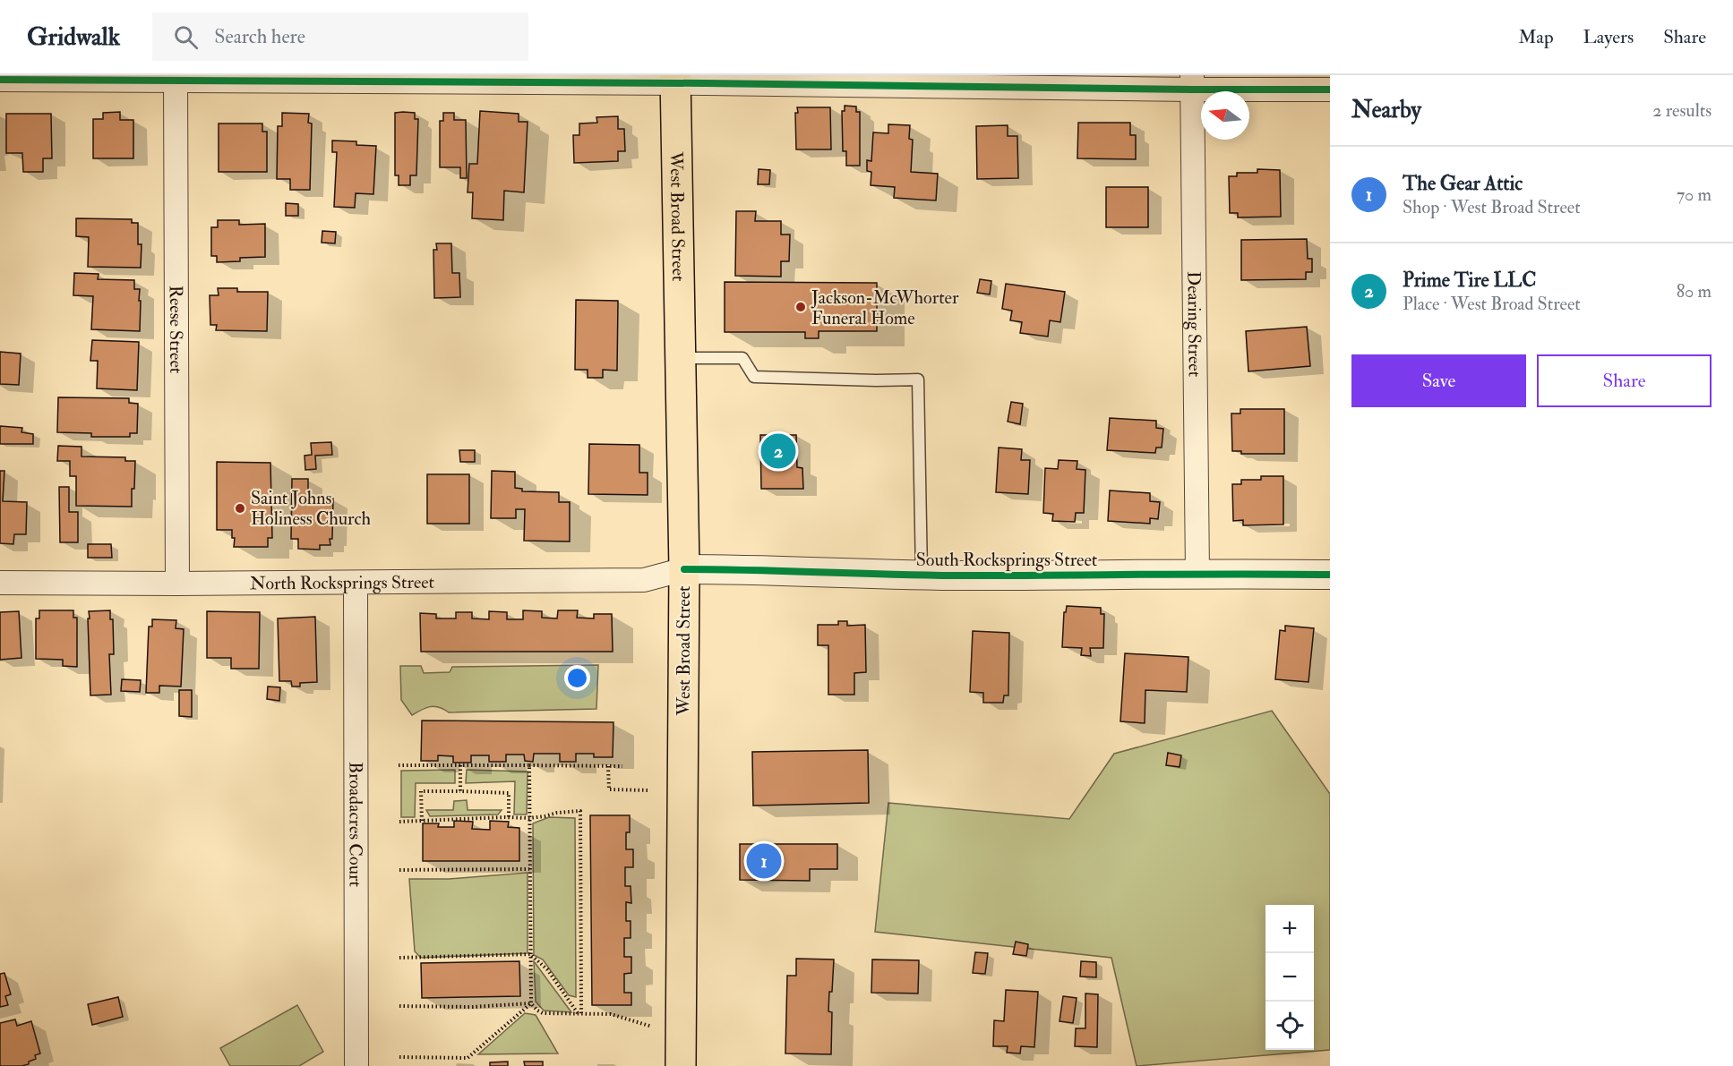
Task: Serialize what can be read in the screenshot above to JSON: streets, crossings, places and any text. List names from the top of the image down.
{
  "streets": {
    "main road": ["West Broad Street"],
    "street": [
      "Dearing Street",
      "Reese Street",
      "South Rocksprings Street",
      "North Rocksprings Street",
      "Broadacres Court"
    ]
  },
  "crossings": [
    ["West Broad Street", "South Rocksprings Street"],
    ["West Broad Street", "North Rocksprings Street"],
    ["Dearing Street", "South Rocksprings Street"],
    ["Reese Street", "North Rocksprings Street"],
    ["South Rocksprings Street", "North Rocksprings Street"],
    ["North Rocksprings Street", "Broadacres Court"]
  ],
  "places": ["Jackson-McWhorter Funeral Home", "Saint Johns Holiness Church"],
  "north": "left",
  "page": {
    "header": "Gridwalk",
    "search": "Search here",
    "nav": ["Map", "Layers", "Share"],
    "heading": ["Nearby", "2 results"],
    "list": [
      {
        "mark": "1",
        "name": "The Gear Attic",
        "note": "Shop · West Broad Street",
        "value": "70 m"
      },
      {
        "mark": "2",
        "name": "Prime Tire LLC",
        "note": "Place · West Broad Street",
        "value": "80 m"
      }
    ],
    "buttons": ["Save", "Share"],
    "pins": ["2", "1"],
    "map_buttons": ["+", "−"]
  }
}
